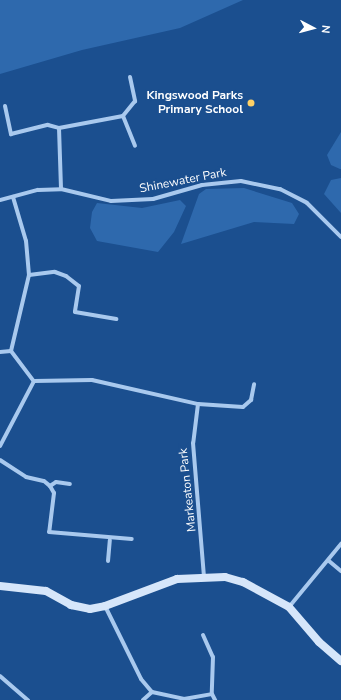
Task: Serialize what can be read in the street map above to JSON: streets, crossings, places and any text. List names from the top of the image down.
{
  "streets": {
    "street": ["Shinewater Park", "Markeaton Park"]
  },
  "places": ["Kingswood Parks Primary School"],
  "north": "right"
}
